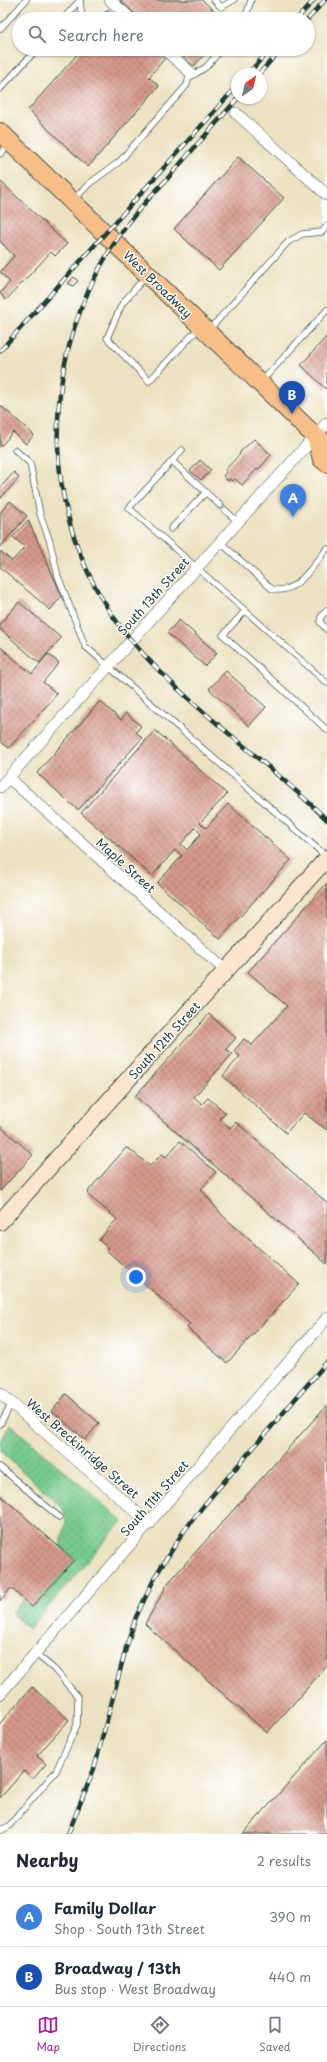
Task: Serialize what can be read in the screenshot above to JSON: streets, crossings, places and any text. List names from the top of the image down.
{
  "streets": {
    "main road": ["West Broadway"],
    "street": [
      "South 13th Street",
      "Maple Street",
      "South 12th Street",
      "West Breckinridge Street",
      "South 11th Street"
    ]
  },
  "crossings": [
    ["West Broadway", "South 13th Street"],
    ["South 13th Street", "Maple Street"],
    ["Maple Street", "South 12th Street"],
    ["West Breckinridge Street", "South 11th Street"]
  ],
  "north": "top right",
  "page": {
    "search": "Search here",
    "pins": ["B", "A"],
    "heading": ["Nearby", "2 results"],
    "list": [
      {
        "mark": "A",
        "name": "Family Dollar",
        "note": "Shop · South 13th Street",
        "value": "390 m"
      },
      {
        "mark": "B",
        "name": "Broadway / 13th",
        "note": "Bus stop · West Broadway",
        "value": "440 m"
      }
    ],
    "nav": ["Map", "Directions", "Saved"]
  }
}
